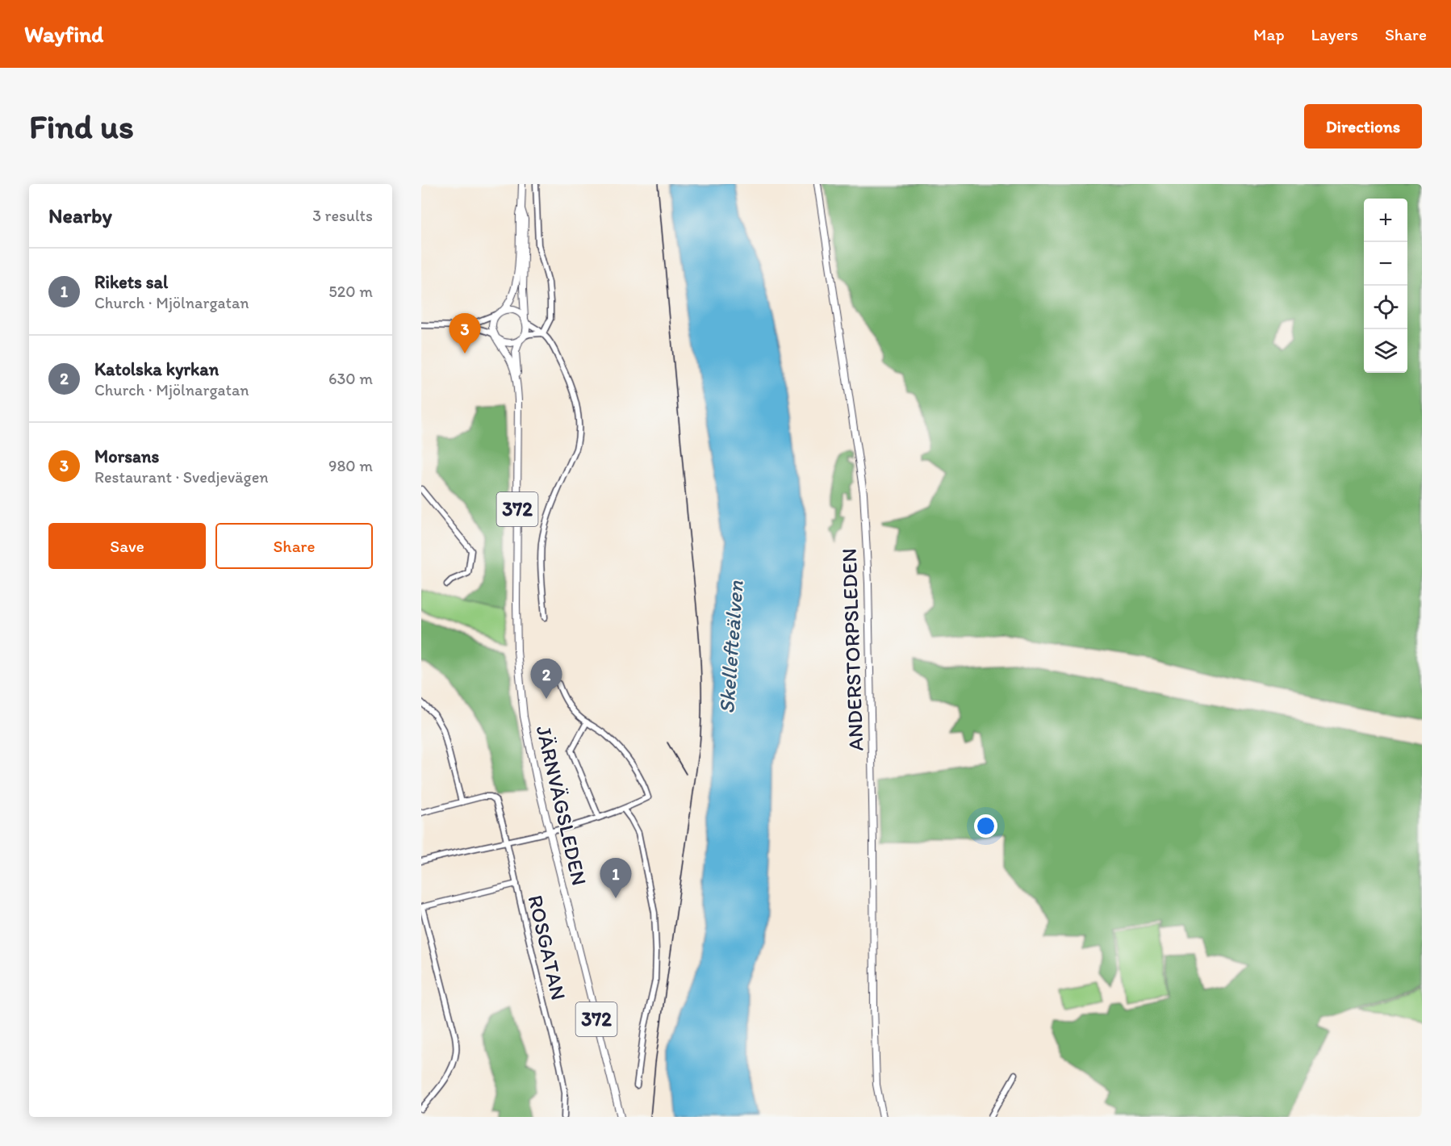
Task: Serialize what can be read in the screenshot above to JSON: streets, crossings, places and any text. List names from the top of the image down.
{
  "streets": {
    "main road": ["372", "ANDERSTORPSLEDEN", "JÄRNVÄGSLEDEN"],
    "street": ["ROSGATAN"]
  },
  "water": ["Skellefteälven"],
  "page": {
    "header": "Wayfind",
    "nav": ["Map", "Layers", "Share"],
    "buttons": [
      "Directions",
      ["Save", "Share"]
    ],
    "title": "Find us",
    "heading": ["Nearby", "3 results"],
    "map_buttons": ["+", "−"],
    "list": [
      {
        "mark": "1",
        "name": "Rikets sal",
        "note": "Church · Mjölnargatan",
        "value": "520 m"
      },
      {
        "mark": "2",
        "name": "Katolska kyrkan",
        "note": "Church · Mjölnargatan",
        "value": "630 m"
      },
      {
        "mark": "3",
        "name": "Morsans",
        "note": "Restaurant · Svedjevägen",
        "value": "980 m"
      }
    ],
    "pins": ["3", "2", "1"]
  }
}
